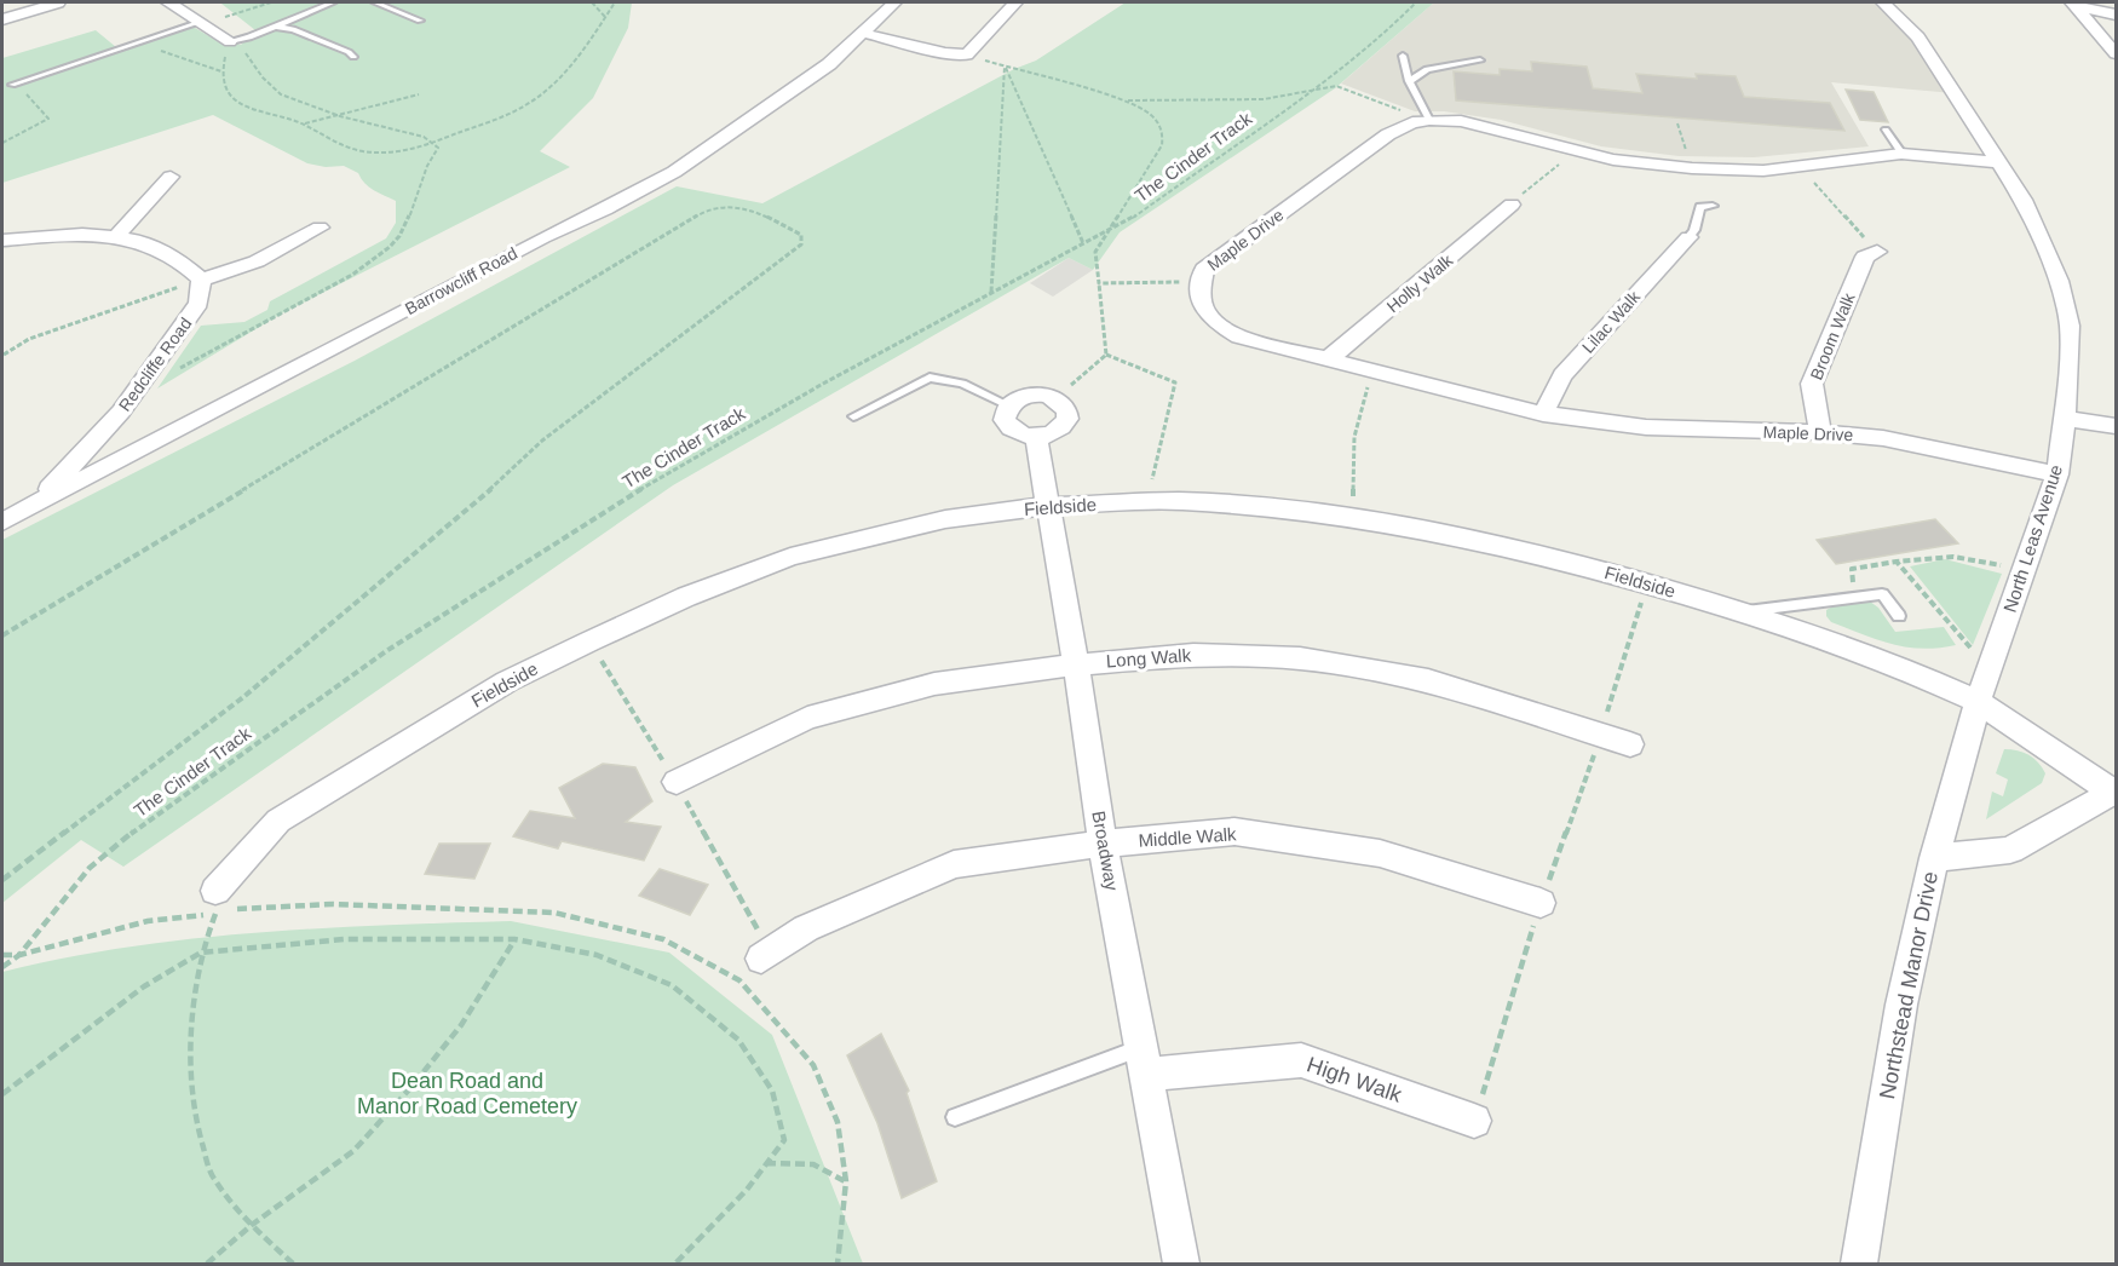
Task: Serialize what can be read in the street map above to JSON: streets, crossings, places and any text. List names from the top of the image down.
{
  "streets": {
    "street": [
      "Maple Drive",
      "Barrowcliff Road",
      "Holly Walk",
      "Lilac Walk",
      "Broom Walk",
      "Redcliffe Road",
      "Fieldside",
      "North Leas Avenue",
      "Long Walk",
      "Middle Walk",
      "Broadway",
      "Northstead Manor Drive",
      "High Walk"
    ],
    "path": ["The Cinder Track"]
  },
  "crossings": [
    ["Maple Drive", "Holly Walk"],
    ["Maple Drive", "Lilac Walk"],
    ["Maple Drive", "Broom Walk"],
    ["Maple Drive", "North Leas Avenue"],
    ["Barrowcliff Road", "Redcliffe Road"],
    ["Fieldside", "North Leas Avenue"],
    ["Fieldside", "Broadway"],
    ["Fieldside", "Northstead Manor Drive"],
    ["North Leas Avenue", "Northstead Manor Drive"],
    ["Long Walk", "Broadway"],
    ["Middle Walk", "Broadway"],
    ["Broadway", "High Walk"]
  ],
  "parks": ["Dean Road and Manor Road Cemetery"]
}
